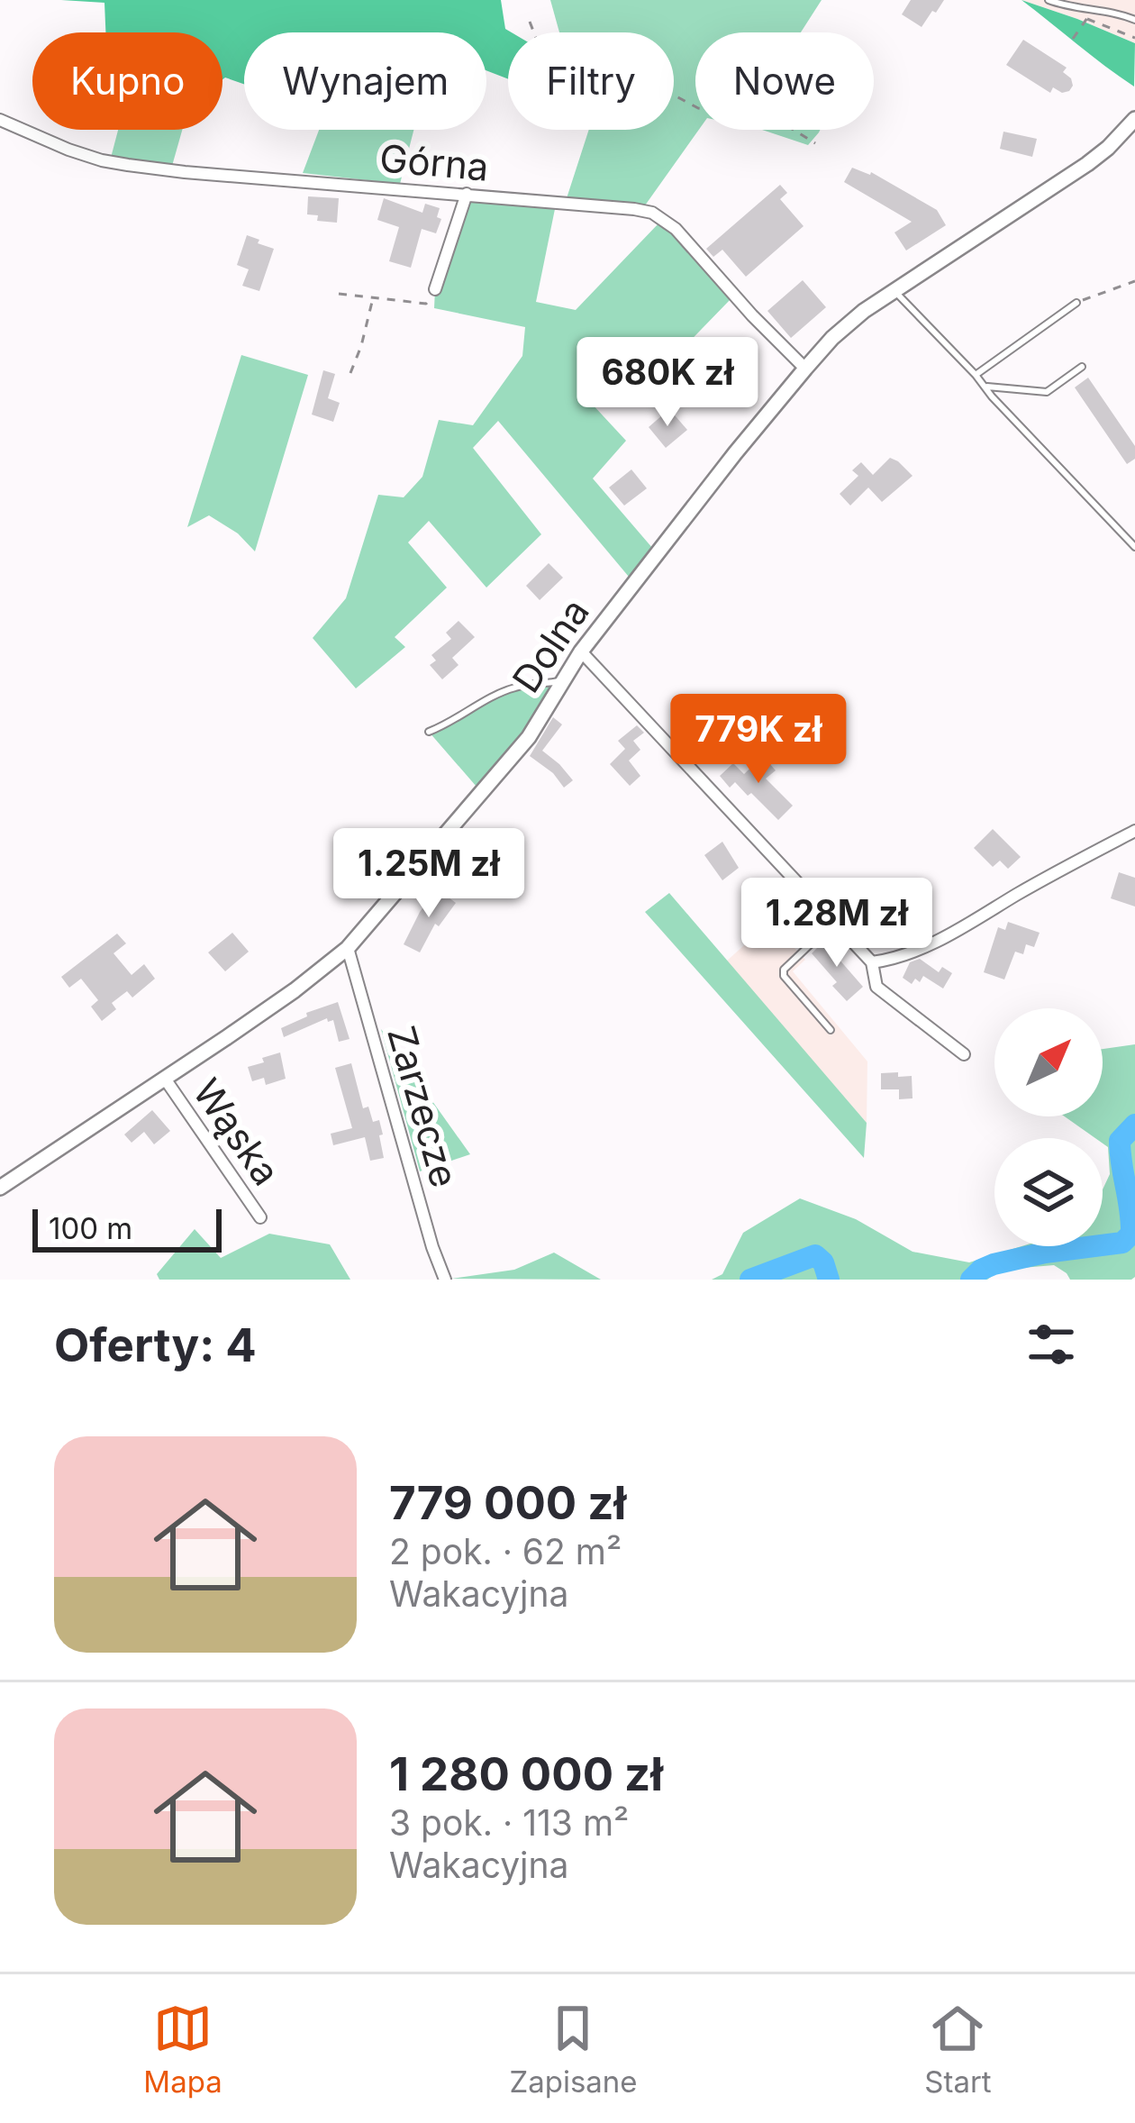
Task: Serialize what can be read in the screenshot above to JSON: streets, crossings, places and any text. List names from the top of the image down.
{
  "streets": {
    "street": [
      "Górna",
      "Dolna",
      "Zarzecze",
      "Wąska"
    ]
  },
  "crossings": [
    ["Górna", "Dolna"],
    ["Dolna", "Zarzecze"],
    ["Dolna", "Wąska"]
  ],
  "scale_bar": "100 m",
  "north": "top right",
  "page": {
    "chip": [
      "Kupno",
      "Wynajem",
      "Filtry",
      "Nowe"
    ],
    "price": [
      "680K zł",
      "779K zł",
      "1.25M zł",
      "1.28M zł"
    ],
    "scale": "100 m",
    "heading": "Oferty: 4",
    "list": [
      {
        "name": "779 000 zł",
        "note": "2 pok. · 62 m² · Wakacyjna"
      },
      {
        "name": "1 280 000 zł",
        "note": "3 pok. · 113 m² · Wakacyjna"
      }
    ],
    "tabs": ["Mapa", "Zapisane", "Start"]
  }
}
